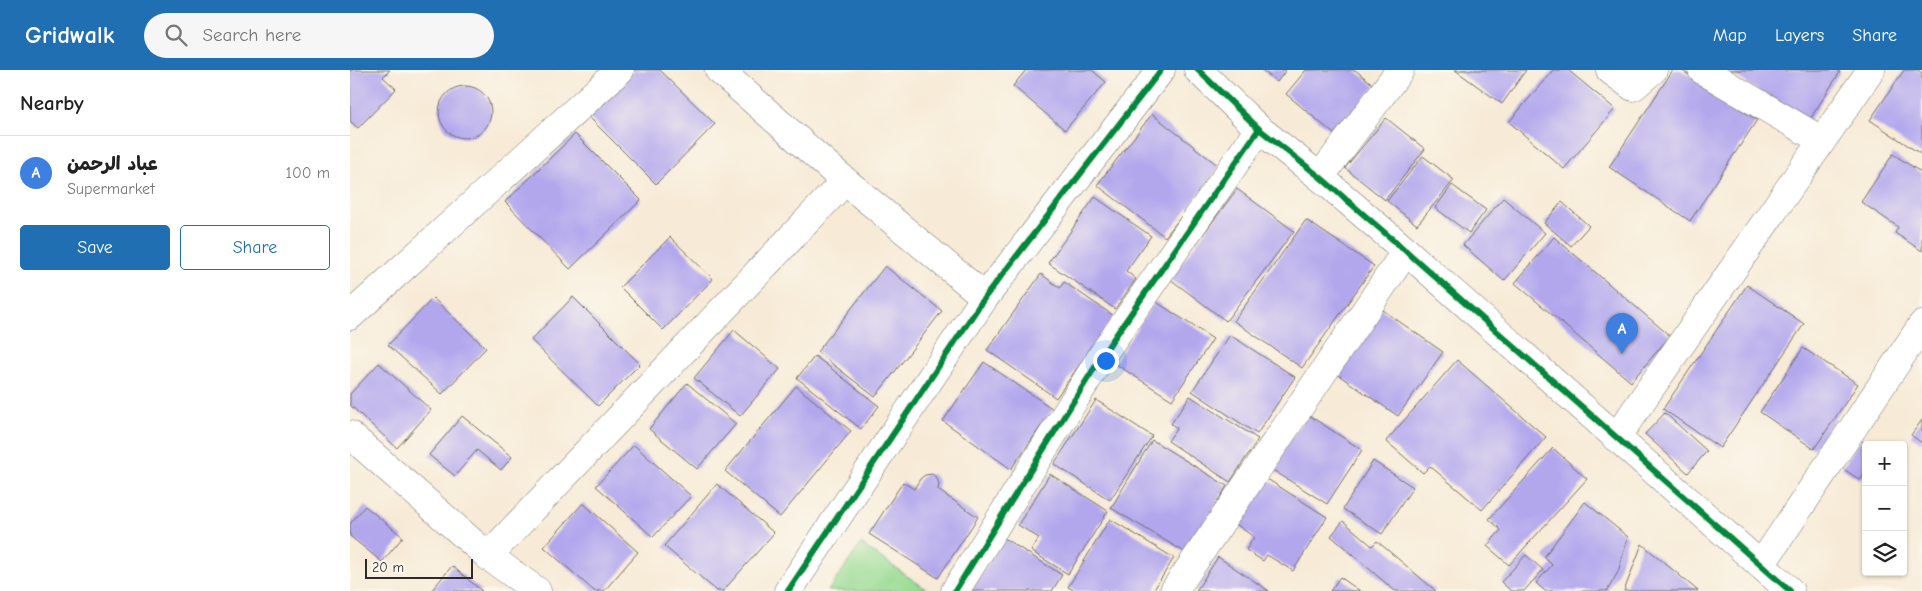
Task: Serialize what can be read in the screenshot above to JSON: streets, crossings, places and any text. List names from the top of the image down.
{
  "scale_bar": "20 m",
  "page": {
    "header": "Gridwalk",
    "search": "Search here",
    "nav": ["Map", "Layers", "Share"],
    "heading": "Nearby",
    "list": [
      {
        "mark": "A",
        "name": "عباد الرحمن",
        "note": "Supermarket",
        "value": "100 m"
      }
    ],
    "buttons": ["Save", "Share"],
    "pins": "A",
    "map_buttons": ["+", "−"],
    "scale": "20 m"
  }
}
